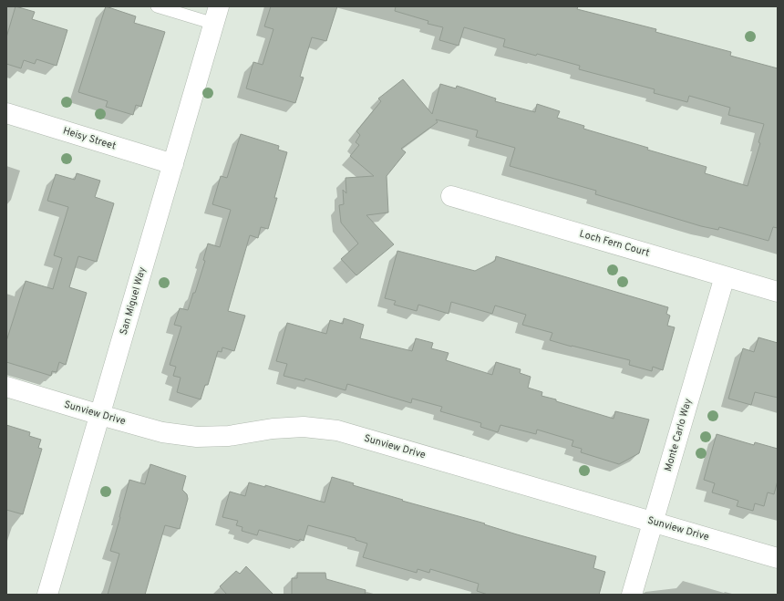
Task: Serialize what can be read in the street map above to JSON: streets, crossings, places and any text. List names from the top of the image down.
{
  "streets": {
    "street": [
      "Heisy Street",
      "Loch Fern Court",
      "San Miguel Way",
      "Sunview Drive",
      "Monte Carlo Way"
    ]
  },
  "crossings": [
    ["Heisy Street", "San Miguel Way"],
    ["Loch Fern Court", "Monte Carlo Way"],
    ["San Miguel Way", "Sunview Drive"],
    ["Sunview Drive", "Monte Carlo Way"]
  ]
}
